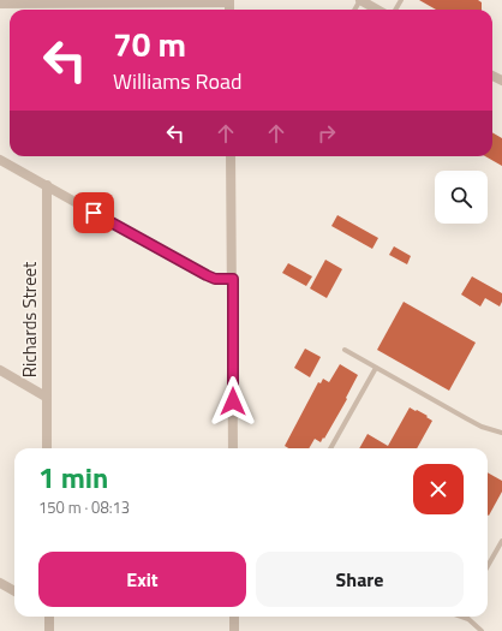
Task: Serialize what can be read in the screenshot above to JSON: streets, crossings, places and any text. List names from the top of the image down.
{
  "streets": {
    "street": ["Richards Street"]
  },
  "page": {
    "turn": ["70 m", "Williams Road"],
    "heading": ["1 min", "150 m · 08:13"],
    "buttons": ["Exit", "Share"]
  }
}
